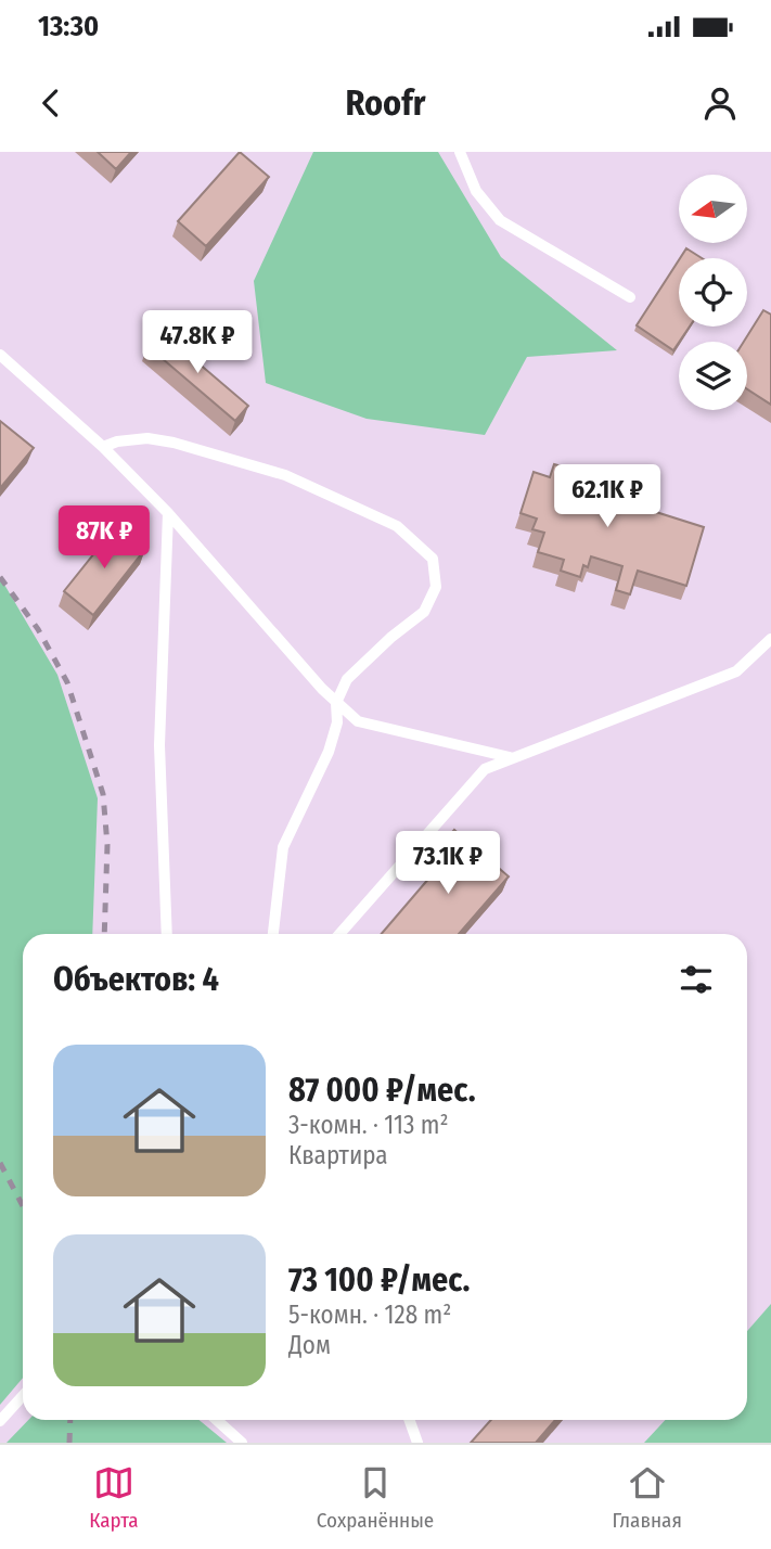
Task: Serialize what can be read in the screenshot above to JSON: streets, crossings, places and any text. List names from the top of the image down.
{
  "north": "left",
  "page": {
    "status": "13:30",
    "header": "Roofr",
    "price": [
      "47.8K ₽",
      "62.1K ₽",
      "87K ₽",
      "73.1K ₽"
    ],
    "heading": "Объектов: 4",
    "list": [
      {
        "name": "87 000 ₽/мес.",
        "note": "3-комн. · 113 m² · Квартира"
      },
      {
        "name": "73 100 ₽/мес.",
        "note": "5-комн. · 128 m² · Дом"
      }
    ],
    "tabs": ["Карта", "Сохранённые", "Главная"]
  }
}
